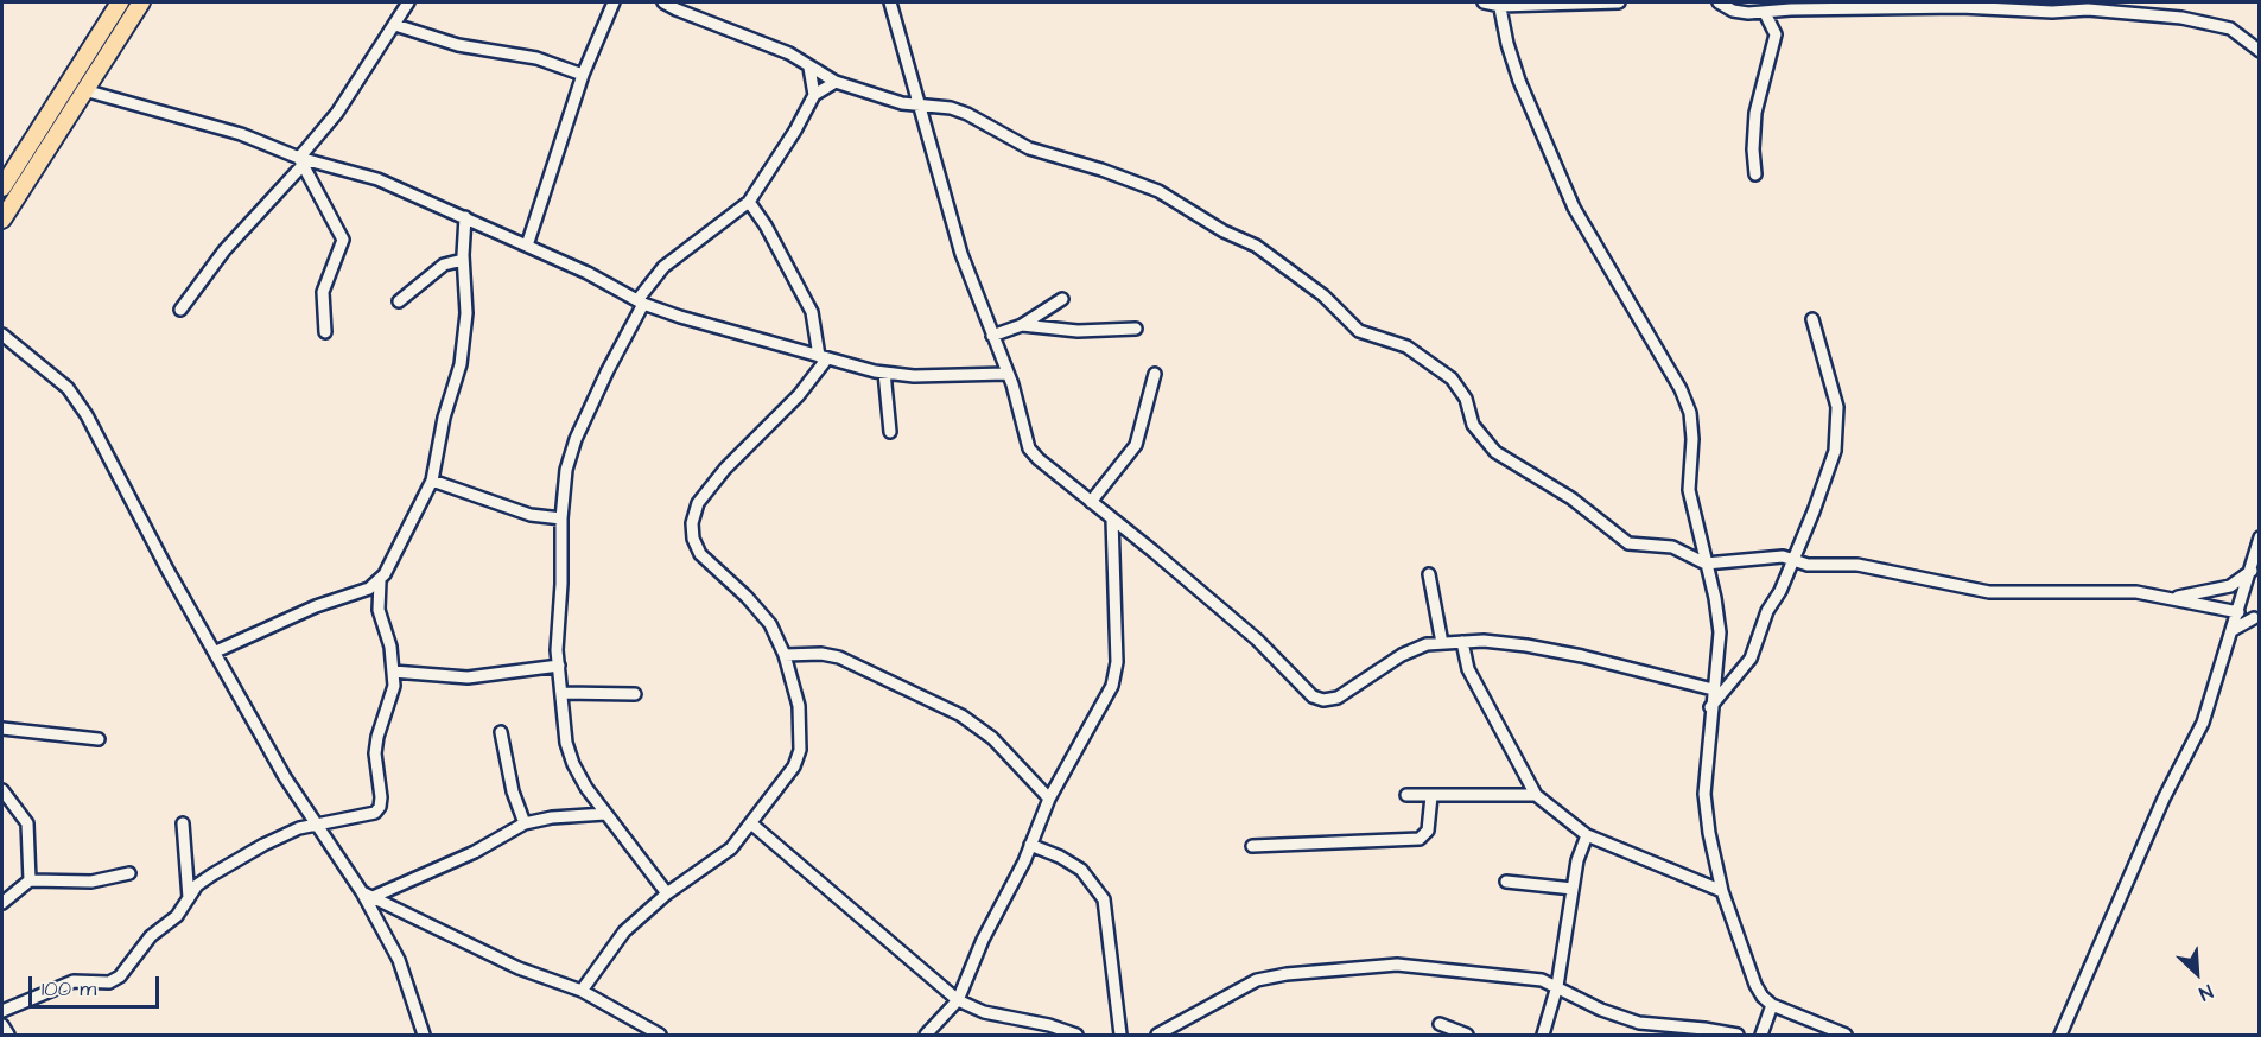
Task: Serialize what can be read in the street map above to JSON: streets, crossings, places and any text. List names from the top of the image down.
{
  "scale_bar": "100 m",
  "north": "bottom right"
}
